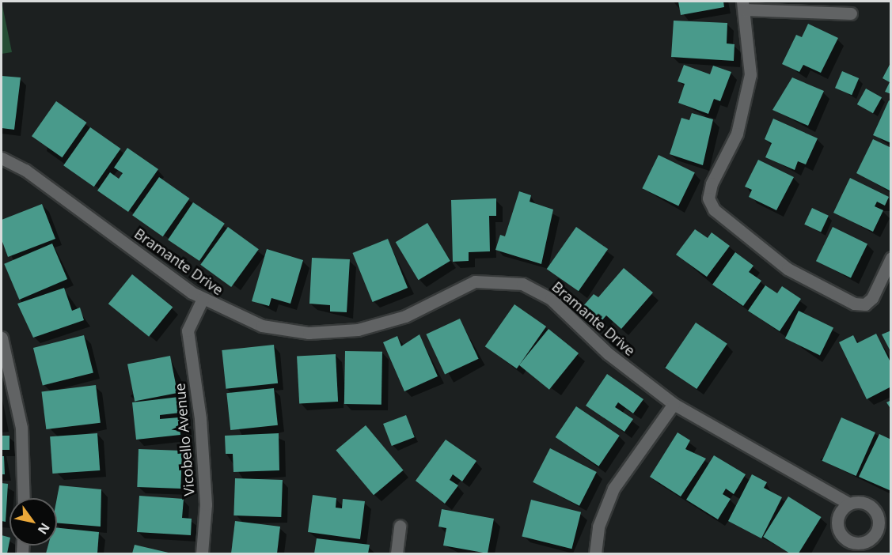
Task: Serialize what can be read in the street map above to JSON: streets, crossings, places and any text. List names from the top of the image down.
{
  "streets": {
    "street": ["Bramante Drive", "Vicobello Avenue"]
  },
  "crossings": [
    ["Bramante Drive", "Vicobello Avenue"]
  ],
  "north": "bottom right"
}
